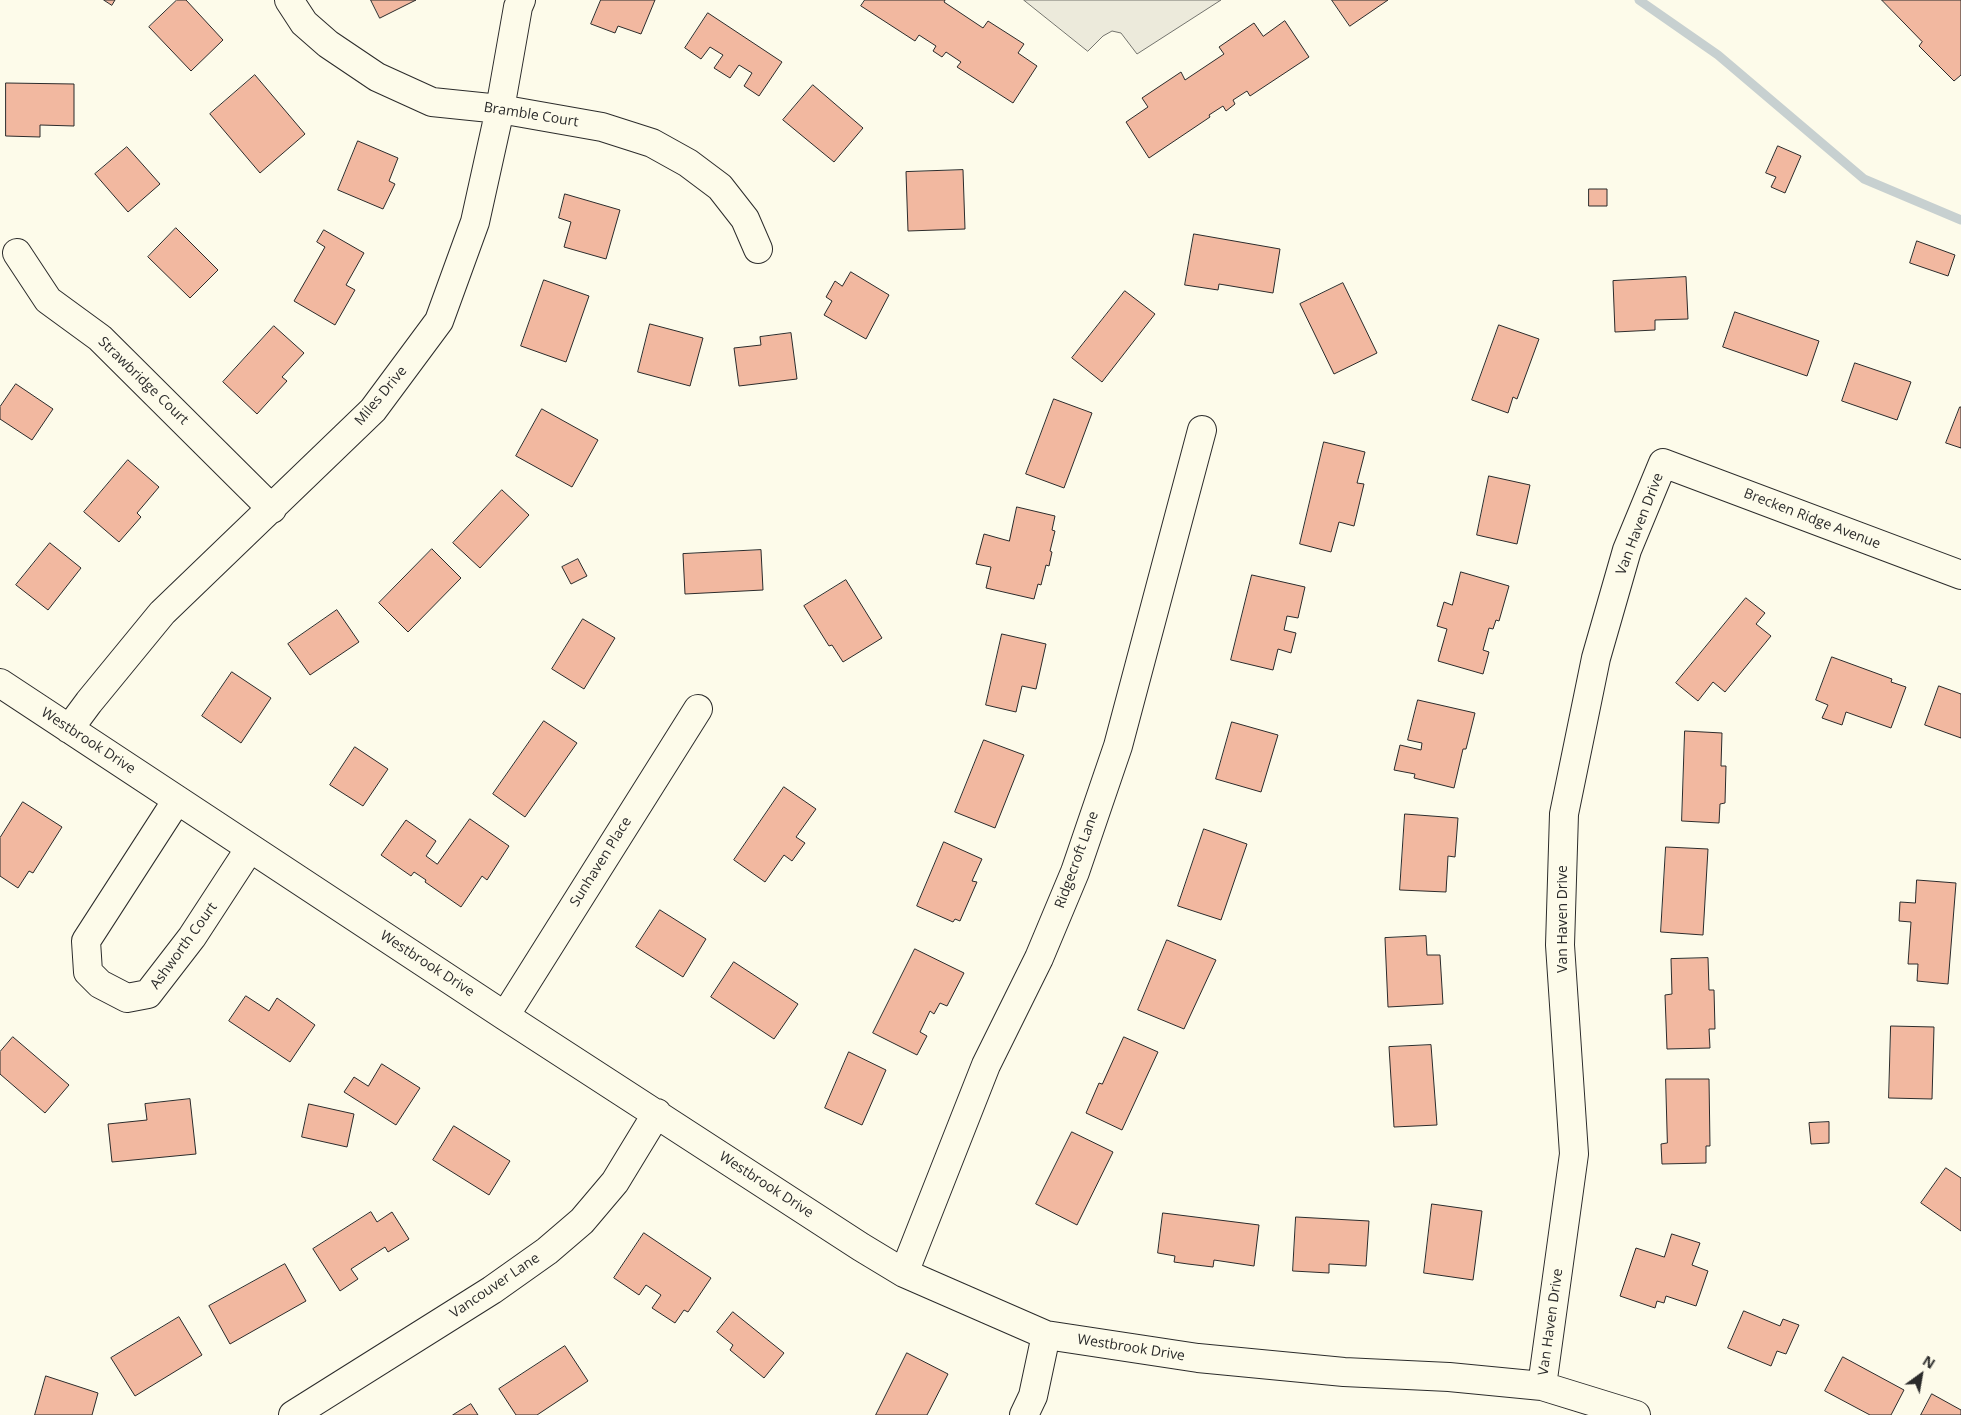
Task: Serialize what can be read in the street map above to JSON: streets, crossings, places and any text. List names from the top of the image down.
{
  "streets": {
    "street": [
      "Bramble Court",
      "Strawbridge Court",
      "Miles Drive",
      "Brecken Ridge Avenue",
      "Van Haven Drive",
      "Westbrook Drive",
      "Ridgecroft Lane",
      "Sunhaven Place",
      "Ashworth Court",
      "Vancouver Lane"
    ]
  },
  "crossings": [
    ["Bramble Court", "Miles Drive"],
    ["Strawbridge Court", "Miles Drive"],
    ["Miles Drive", "Westbrook Drive"],
    ["Brecken Ridge Avenue", "Van Haven Drive"],
    ["Van Haven Drive", "Westbrook Drive"],
    ["Westbrook Drive", "Ridgecroft Lane"],
    ["Westbrook Drive", "Sunhaven Place"],
    ["Westbrook Drive", "Ashworth Court"],
    ["Westbrook Drive", "Vancouver Lane"]
  ],
  "north": "top right"
}
